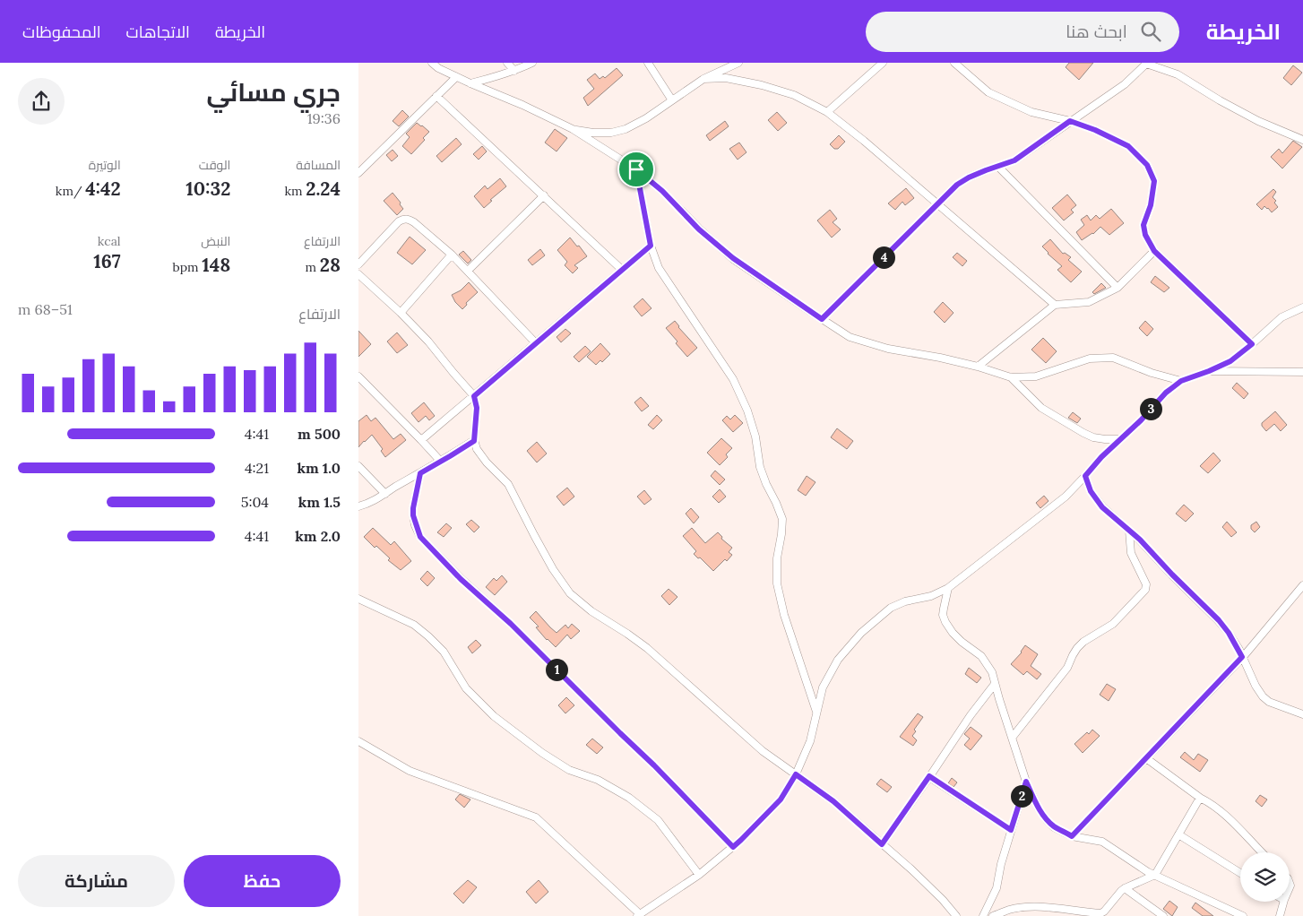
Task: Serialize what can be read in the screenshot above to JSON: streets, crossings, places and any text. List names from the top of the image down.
{
  "page": {
    "header": "الخريطة",
    "search": "ابحث هنا",
    "nav": ["الخريطة", "الاتجاهات", "المحفوظات"],
    "heading": ["جري مسائي", "19:36"],
    "stats": [
      ["المسافة", "2.24 km"],
      ["الوقت", "10:32"],
      ["الوتيرة", "4:42 /km"],
      ["الارتفاع", "28 m"],
      ["النبض", "148 bpm"],
      ["kcal", "167"]
    ],
    "pins": [
      "4",
      "3",
      "1",
      "2"
    ],
    "chart": ["الارتفاع", "51–68 m"],
    "list": [
      {
        "name": "500 m",
        "note": "4:41"
      },
      {
        "name": "1.0 km",
        "note": "4:21"
      },
      {
        "name": "1.5 km",
        "note": "5:04"
      },
      {
        "name": "2.0 km",
        "note": "4:41"
      }
    ],
    "buttons": ["حفظ", "مشاركة"]
  }
}
